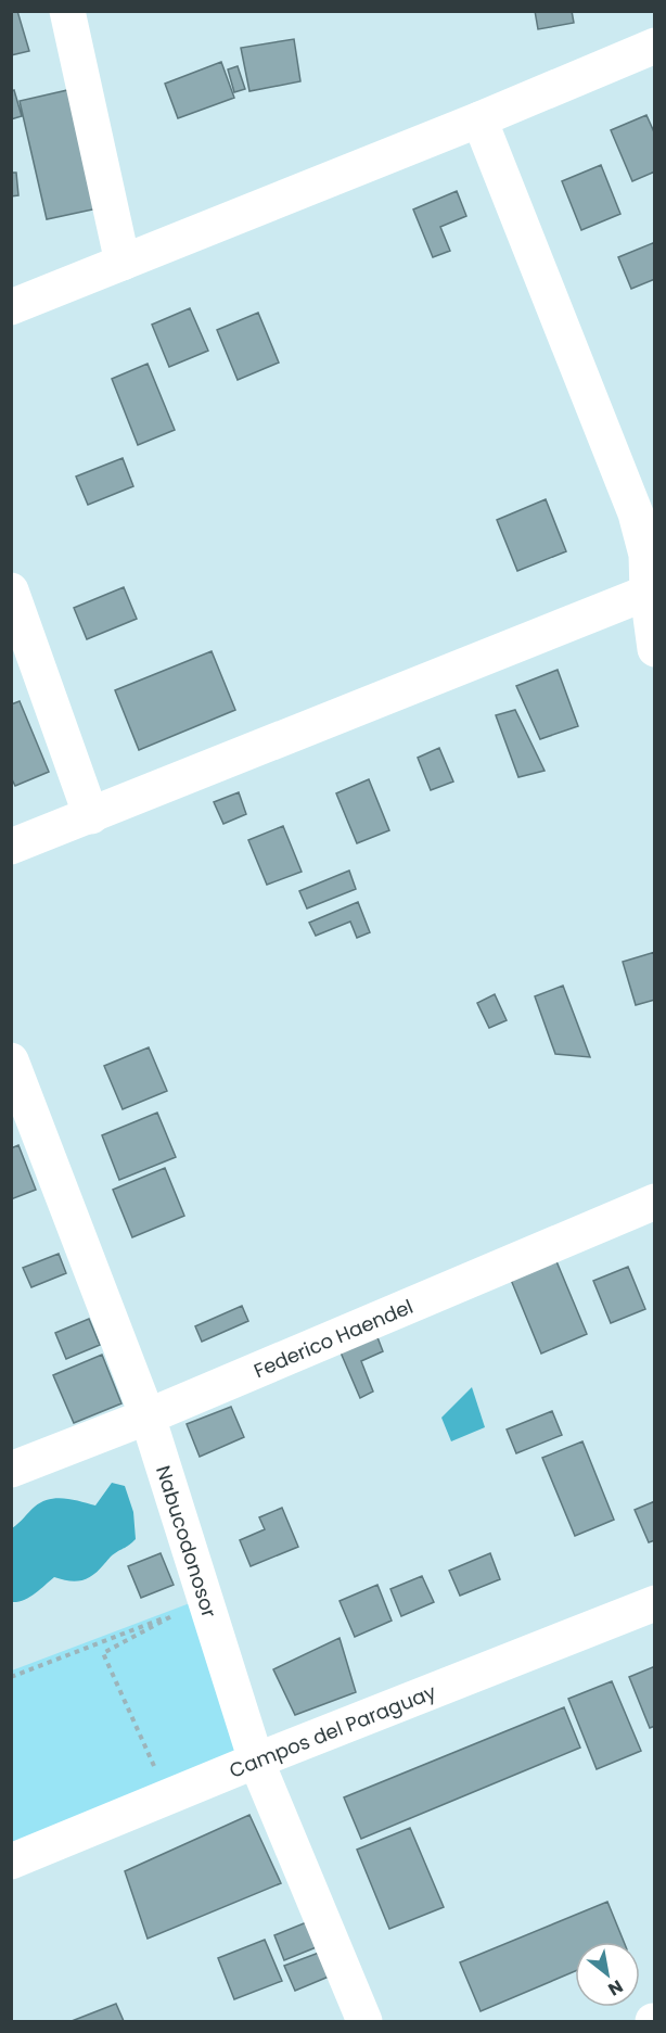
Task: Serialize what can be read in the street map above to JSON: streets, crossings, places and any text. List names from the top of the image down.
{
  "streets": {
    "street": ["Federico Haendel", "Nabucodonosor", "Campos del Paraguay"]
  },
  "crossings": [
    ["Federico Haendel", "Nabucodonosor"],
    ["Nabucodonosor", "Campos del Paraguay"]
  ],
  "north": "bottom right"
}
